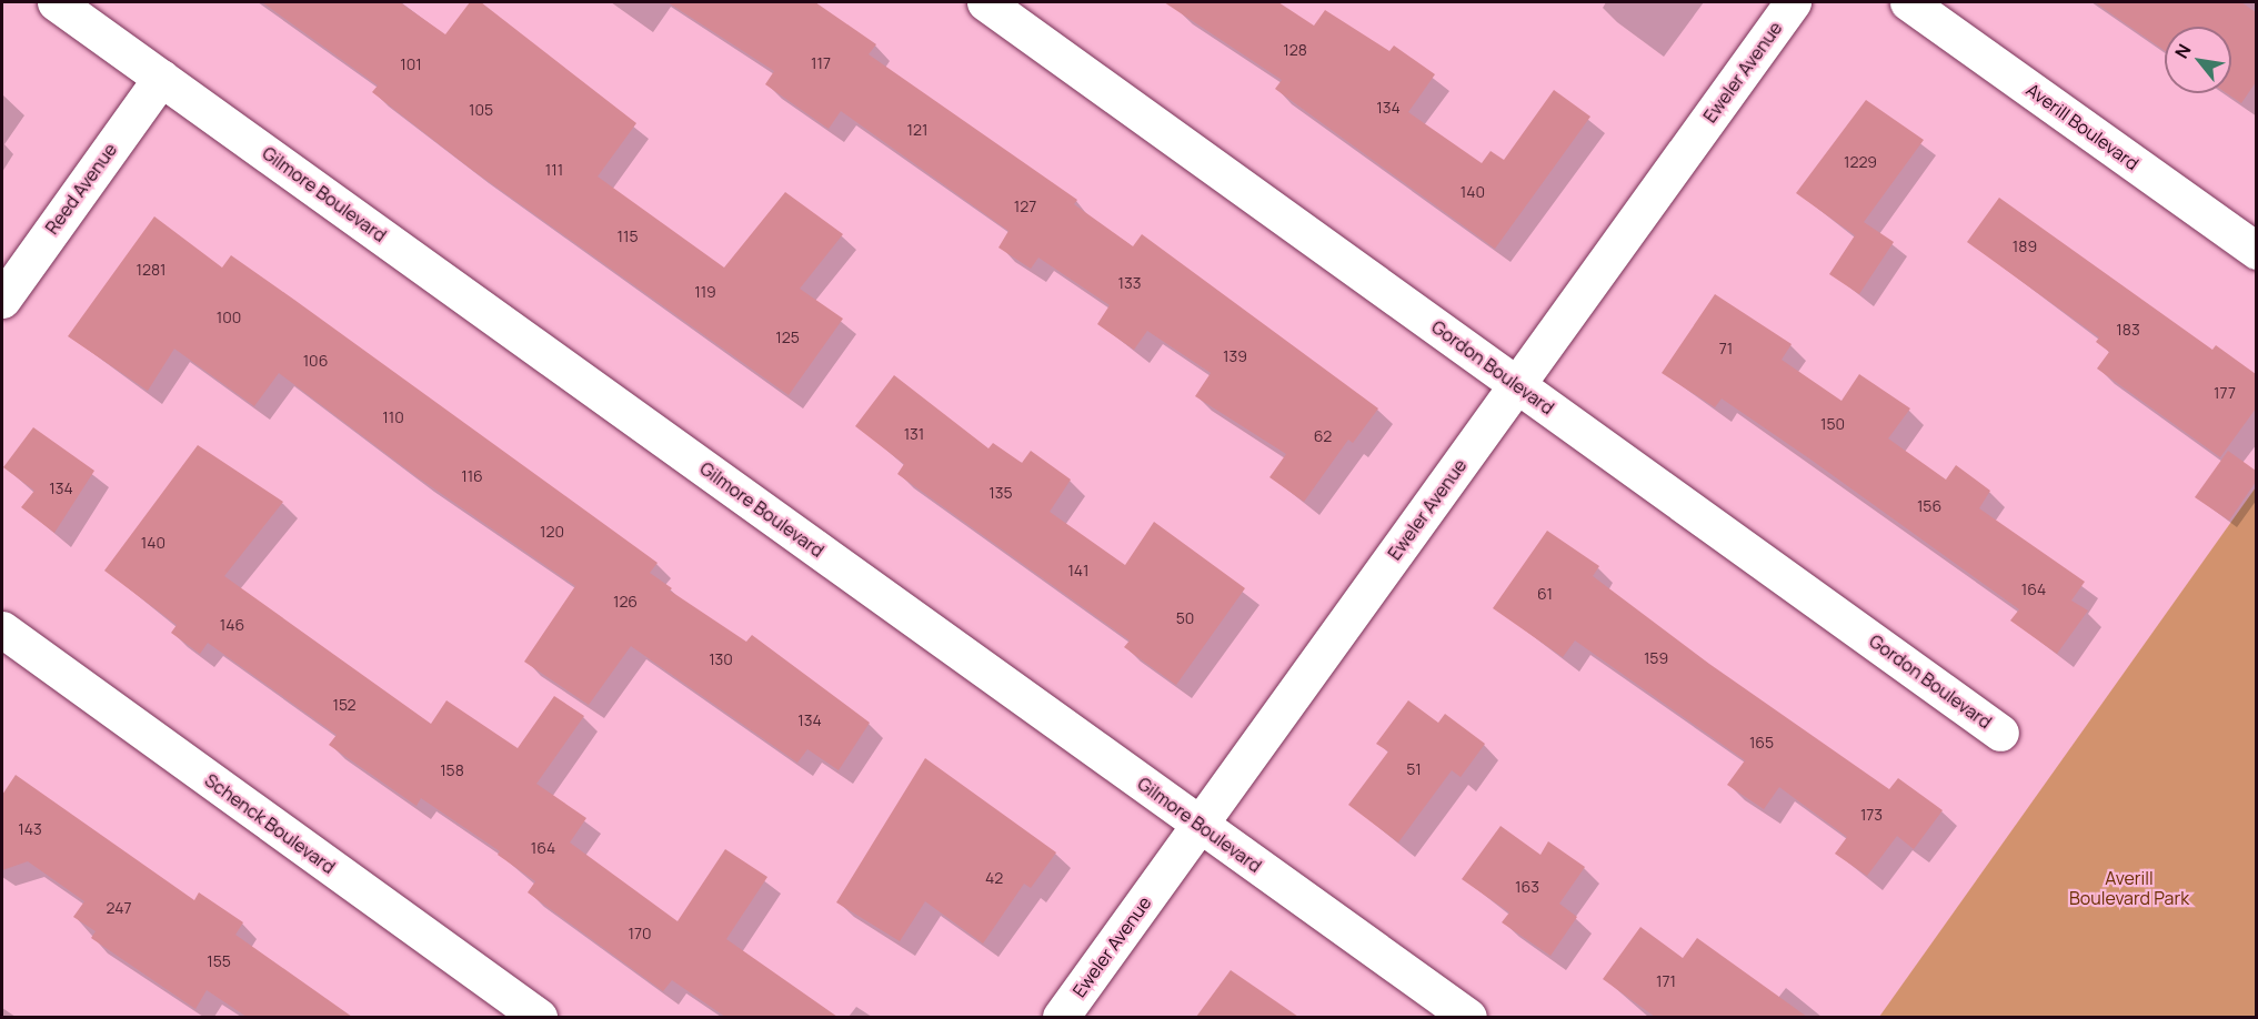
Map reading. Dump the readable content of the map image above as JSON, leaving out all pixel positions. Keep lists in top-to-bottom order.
{
  "streets": {
    "street": [
      "Eweler Avenue",
      "Averill Boulevard",
      "Reed Avenue",
      "Gilmore Boulevard",
      "Gordon Boulevard",
      "Schenck Boulevard"
    ]
  },
  "crossings": [
    ["Eweler Avenue", "Gilmore Boulevard"],
    ["Eweler Avenue", "Gordon Boulevard"],
    ["Reed Avenue", "Gilmore Boulevard"]
  ],
  "parks": ["Averill Boulevard Park"],
  "house_numbers": [
    "128",
    "117",
    "101",
    "134",
    "105",
    "121",
    "1229",
    "111",
    "140",
    "127",
    "115",
    "189",
    "1281",
    "133",
    "119",
    "100",
    "183",
    "125",
    "71",
    "139",
    "106",
    "177",
    "110",
    "150",
    "131",
    "62",
    "116",
    "134",
    "135",
    "156",
    "120",
    "140",
    "141",
    "164",
    "61",
    "126",
    "50",
    "146",
    "159",
    "130",
    "152",
    "134",
    "165",
    "51",
    "158",
    "173",
    "143",
    "164",
    "42",
    "163",
    "247",
    "170",
    "155",
    "171"
  ],
  "north": "top left"
}
